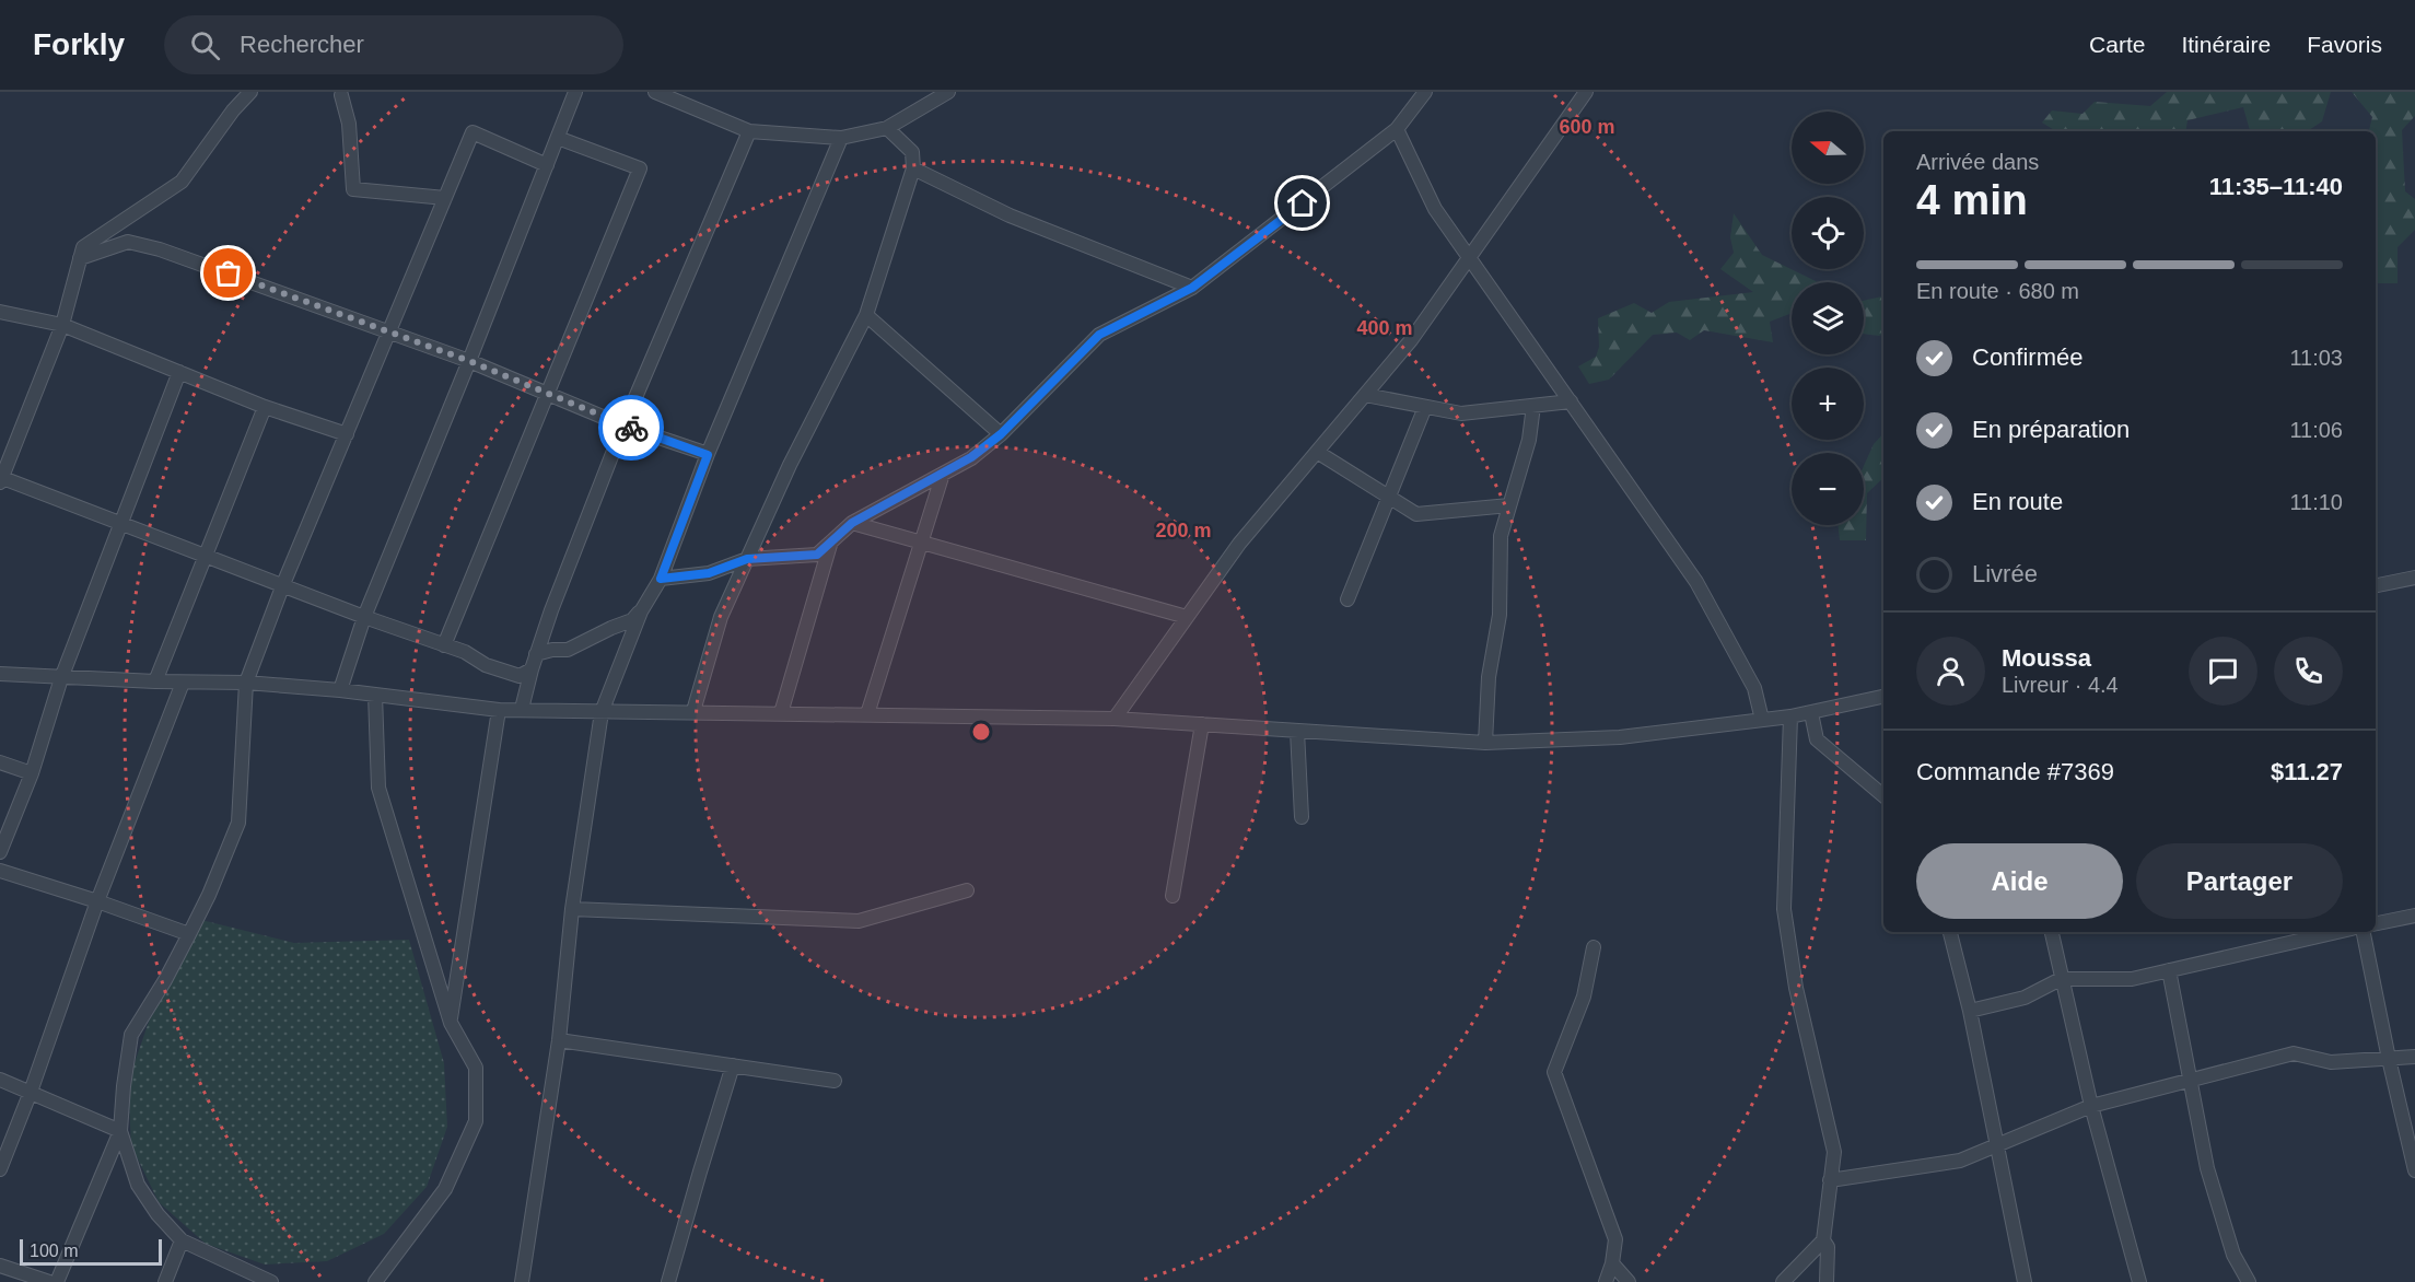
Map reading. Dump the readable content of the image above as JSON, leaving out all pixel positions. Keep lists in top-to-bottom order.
{
  "scale_bar": "100 m",
  "north": "left",
  "page": {
    "header": "Forkly",
    "search": "Rechercher",
    "nav": ["Carte", "Itinéraire", "Favoris"],
    "map_buttons": ["+", "−"],
    "heading": ["4 min", "Arrivée dans", "11:35–11:40"],
    "panel": [
      "Moussa",
      "Livreur · 4.4",
      "Commande #7369",
      "$11.27"
    ],
    "bar": "En route · 680 m",
    "list": [
      ["Confirmée", "11:03"],
      ["En préparation", "11:06"],
      ["En route", "11:10"],
      "Livrée"
    ],
    "buttons": ["Aide", "Partager"],
    "scale": "100 m"
  },
  "rings": ["600 m", "400 m", "200 m"]
}
